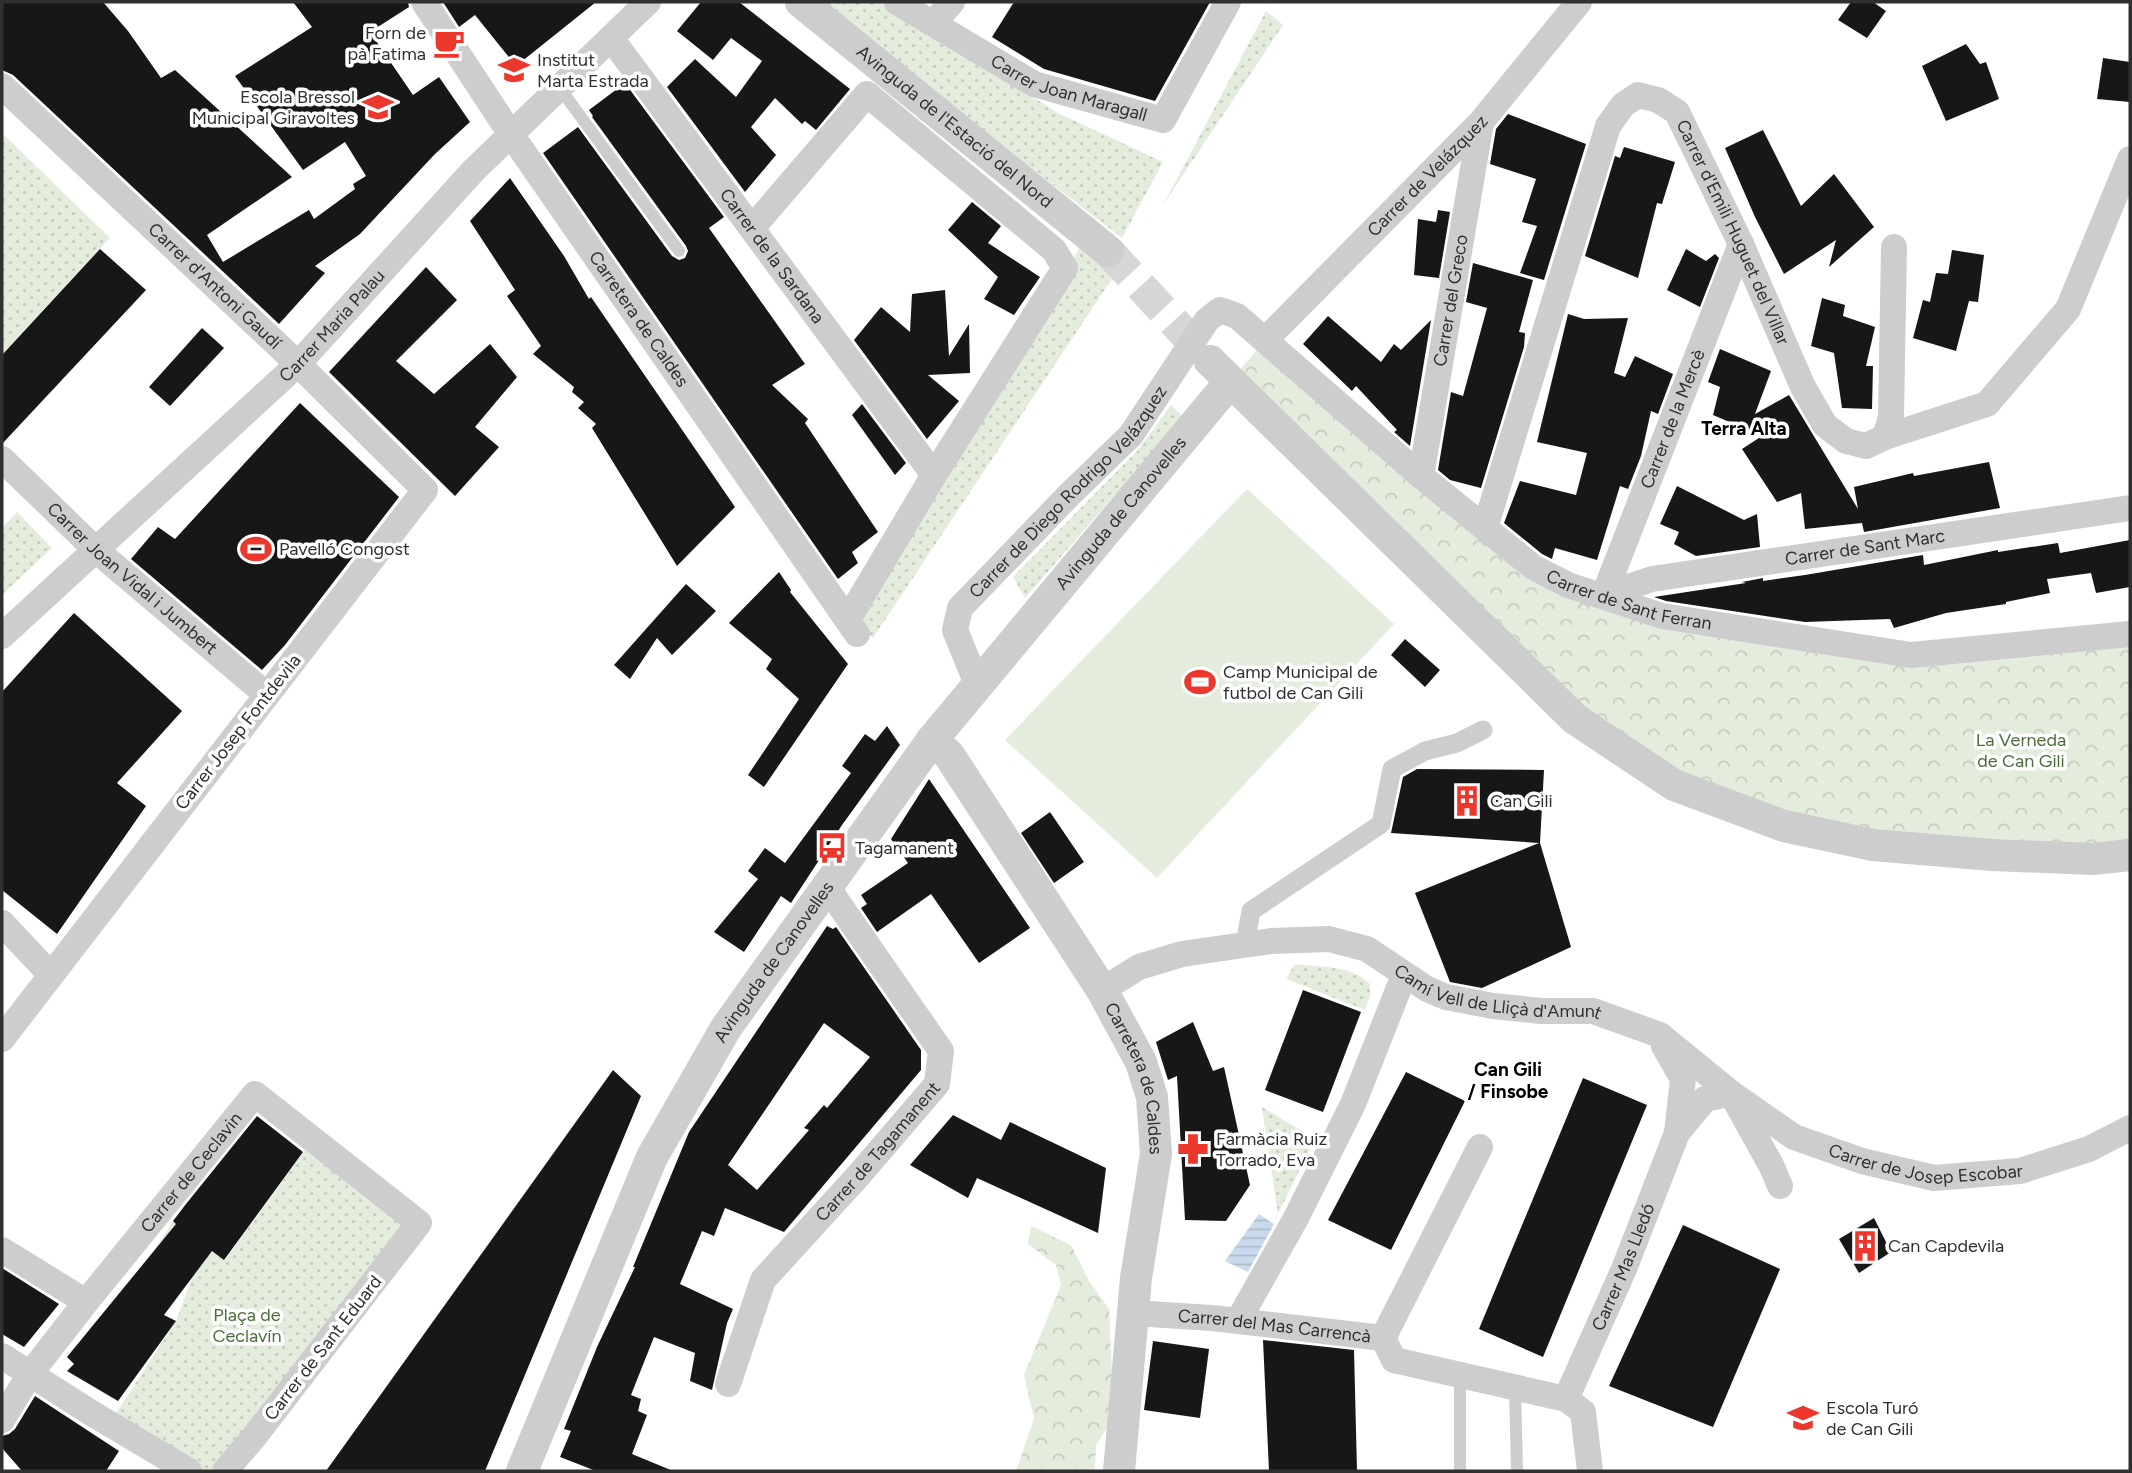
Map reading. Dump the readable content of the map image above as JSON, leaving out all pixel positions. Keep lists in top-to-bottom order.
{
  "streets": {
    "street": [
      "Carrer Joan Maragall",
      "Avinguda de l'Estació del Nord",
      "Carrer de Velázquez",
      "Carrer d'Emili Huguet del Villar",
      "Carrer de la Sardana",
      "Carrer d'Antoni Gaudí",
      "Carrer del Greco",
      "Carretera de Caldes",
      "Carrer Maria Palau",
      "Carrer de la Mercè",
      "Carrer de Diego Rodrigo Velázquez",
      "Avinguda de Canovelles",
      "Carrer de Sant Marc",
      "Carrer Joan Vidal i Jumbert",
      "Carrer de Sant Ferran",
      "Carrer Josep Fontdevila",
      "Camí Vell de Lliçà d'Amunt",
      "Carrer de Tagamanent",
      "Carrer de Josep Escobar",
      "Carrer de Ceclavin",
      "Carrer Mas Lledó",
      "Carrer del Mas Carrencà",
      "Carrer de Sant Eduard"
    ]
  },
  "crossings": [
    ["Carrer de Velázquez", "Carrer del Greco"],
    ["Carrer de Velázquez", "Carrer de Sant Ferran"],
    ["Carrer d'Emili Huguet del Villar", "Carrer de la Mercè"],
    ["Carrer d'Emili Huguet del Villar", "Carrer de Sant Ferran"],
    ["Carrer de la Sardana", "Carretera de Caldes"],
    ["Carrer de la Sardana", "Carrer Maria Palau"],
    ["Carrer d'Antoni Gaudí", "Carrer Maria Palau"],
    ["Carrer d'Antoni Gaudí", "Carrer Josep Fontdevila"],
    ["Carrer del Greco", "Carrer de Sant Ferran"],
    ["Carretera de Caldes", "Carrer Maria Palau"],
    ["Carretera de Caldes", "Avinguda de Canovelles"],
    ["Carretera de Caldes", "Camí Vell de Lliçà d'Amunt"],
    ["Carretera de Caldes", "Carrer del Mas Carrencà"],
    ["Carrer Maria Palau", "Carrer Joan Vidal i Jumbert"],
    ["Carrer de la Mercè", "Carrer de Sant Marc"],
    ["Carrer de la Mercè", "Carrer de Sant Ferran"],
    ["Carrer de Diego Rodrigo Velázquez", "Avinguda de Canovelles"],
    ["Carrer de Diego Rodrigo Velázquez", "Carrer de Sant Ferran"],
    ["Avinguda de Canovelles", "Carrer de Tagamanent"],
    ["Carrer de Sant Marc", "Carrer de Sant Ferran"],
    ["Carrer Joan Vidal i Jumbert", "Carrer Josep Fontdevila"],
    ["Camí Vell de Lliçà d'Amunt", "Carrer de Josep Escobar"],
    ["Camí Vell de Lliçà d'Amunt", "Carrer Mas Lledó"],
    ["Carrer de Josep Escobar", "Carrer Mas Lledó"],
    ["Carrer de Ceclavin", "Carrer de Sant Eduard"],
    ["Carrer Mas Lledó", "Carrer del Mas Carrencà"]
  ],
  "districts": ["Terra Alta", "Can Gili / Finsobe"],
  "parks": ["La Verneda de Can Gili", "Plaça de Ceclavín"],
  "places": {
    "cafe": ["Forn de pà Fatima"],
    "school or university": ["Institut Marta Estrada", "Escola Bressol Municipal Giravoltes", "Escola Turó de Can Gili"],
    "sports": ["Pavelló Congost", "Camp Municipal de futbol de Can Gili"],
    "building": ["Can Gili", "Can Capdevila"],
    "bus stop": ["Tagamanent"],
    "pharmacy": ["Farmàcia Ruiz Torrado, Eva"]
  }
}
